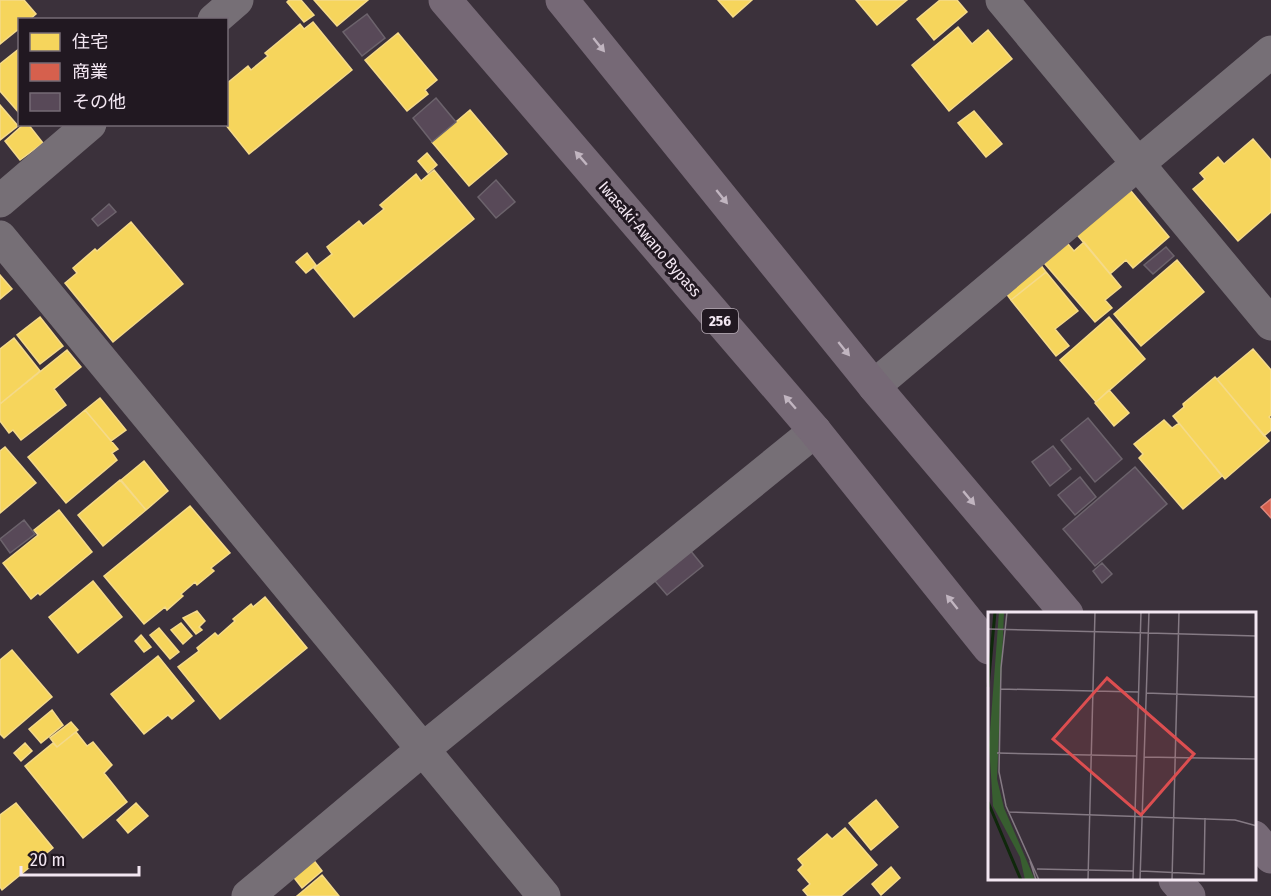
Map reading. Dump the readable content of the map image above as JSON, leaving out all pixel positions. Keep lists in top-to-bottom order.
{
  "streets": {
    "highway": ["Iwasaki-Awano Bypass", "256"]
  },
  "legend": ["住宅", "商業", "その他"],
  "scale_bar": "20 m"
}
